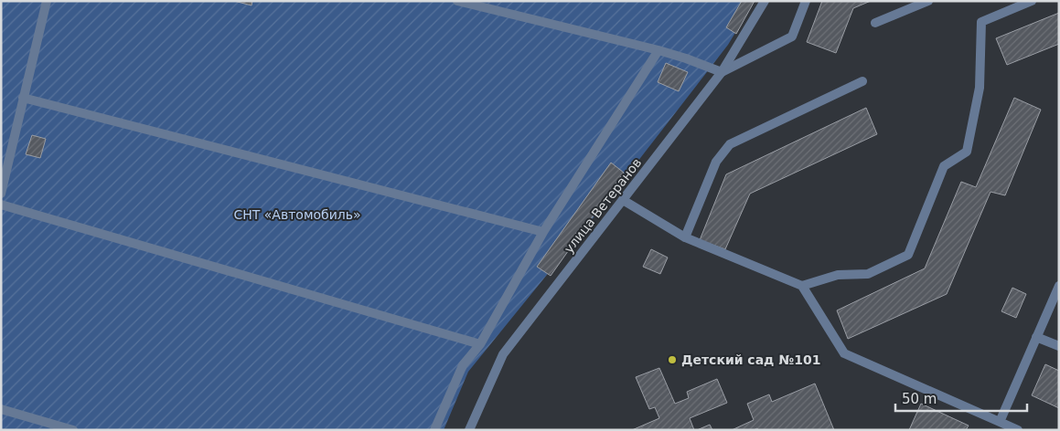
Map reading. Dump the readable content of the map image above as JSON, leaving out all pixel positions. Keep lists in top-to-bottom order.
{
  "streets": {
    "street": ["улица Ветеранов"]
  },
  "parks": ["СНТ «Автомобиль»"],
  "places": ["Детский сад №101"],
  "scale_bar": "50 m"
}
